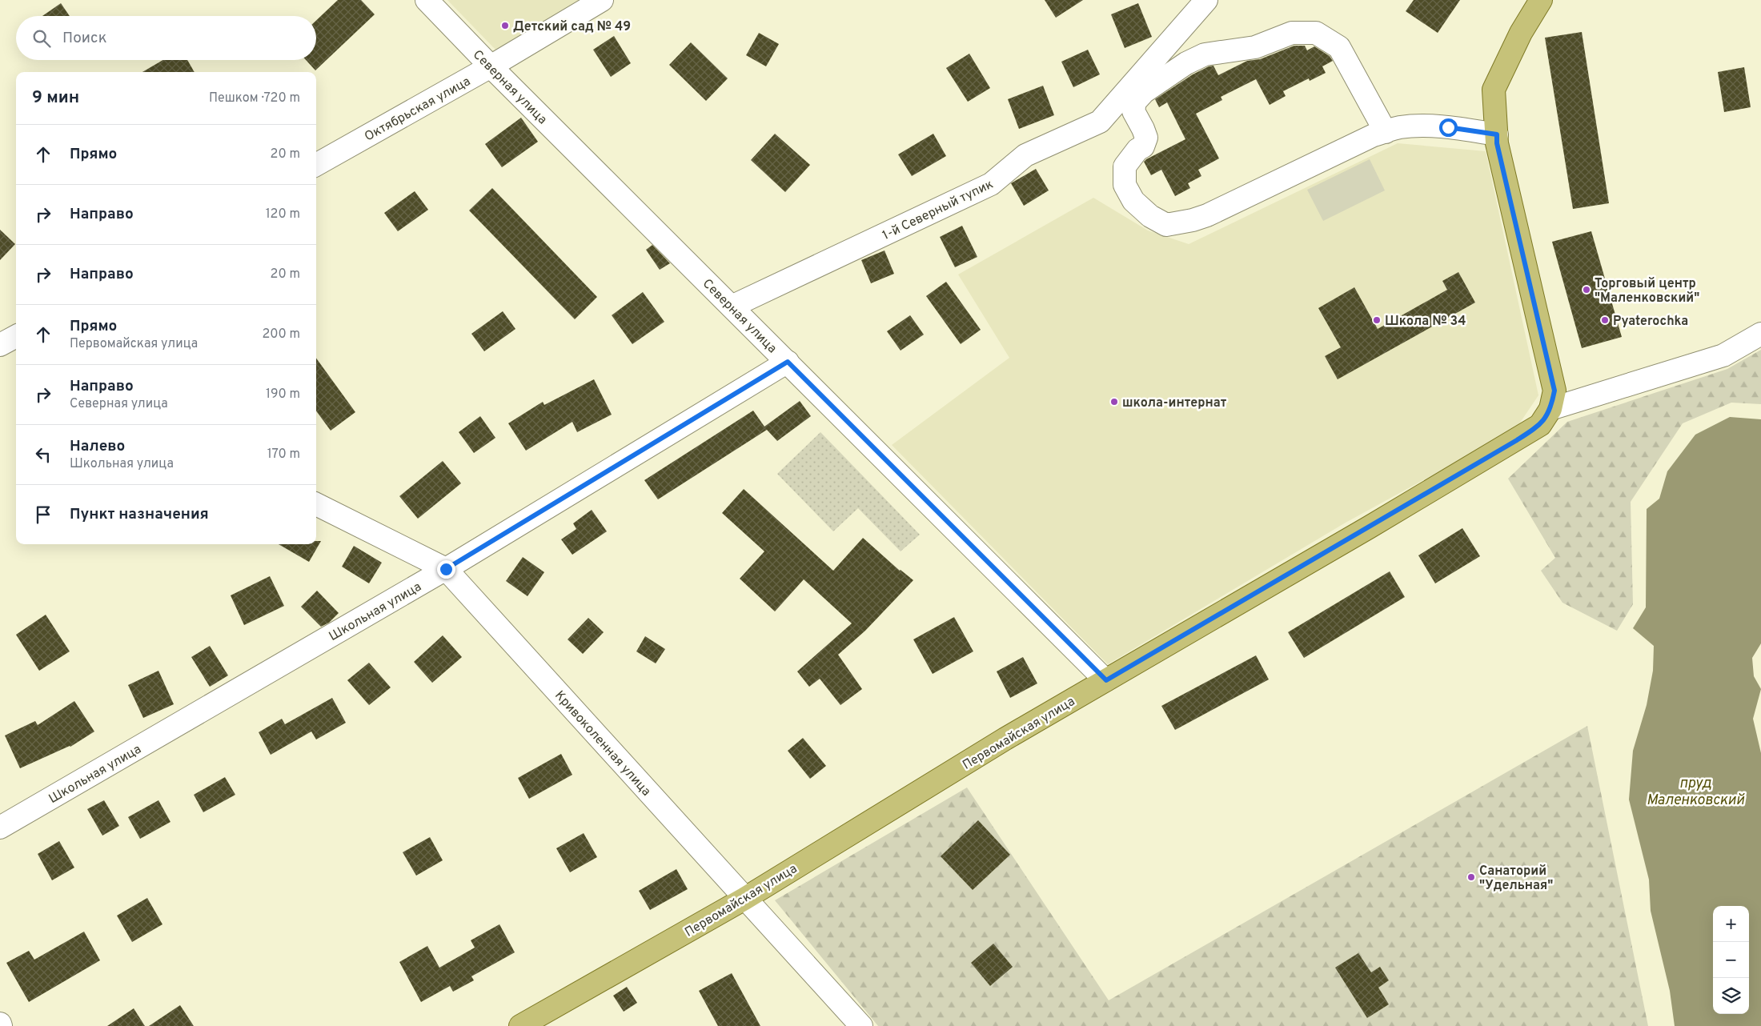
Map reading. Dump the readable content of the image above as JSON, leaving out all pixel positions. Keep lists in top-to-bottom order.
{
  "streets": {
    "main road": ["Первомайская улица"],
    "street": [
      "Северная улица",
      "Октябрьская улица",
      "1-й Северный тупик",
      "Школьная улица",
      "Кривоколенная улица"
    ]
  },
  "crossings": [
    ["Северная улица", "Октябрьская улица"],
    ["Северная улица", "1-й Северный тупик"],
    ["Северная улица", "Школьная улица"],
    ["Северная улица", "Первомайская улица"],
    ["Школьная улица", "Кривоколенная улица"],
    ["Первомайская улица", "Кривоколенная улица"]
  ],
  "water": ["пруд Маленковский"],
  "places": [
    "Детский сад № 49",
    "Торговый центр \"Маленковский\"",
    "Школа № 34",
    "Pyaterochka",
    "школа-интернат",
    "Санаторий \"Удельная\""
  ],
  "page": {
    "search": "Поиск",
    "heading": ["9 мин", "Пешком · 720 m"],
    "list": [
      ["Прямо", "20 m"],
      ["Направо", "120 m"],
      ["Направо", "20 m"],
      ["Прямо", "Первомайская улица", "200 m"],
      ["Направо", "Северная улица", "190 m"],
      ["Налево", "Школьная улица", "170 m"],
      "Пункт назначения"
    ],
    "map_buttons": ["+", "−"]
  }
}
